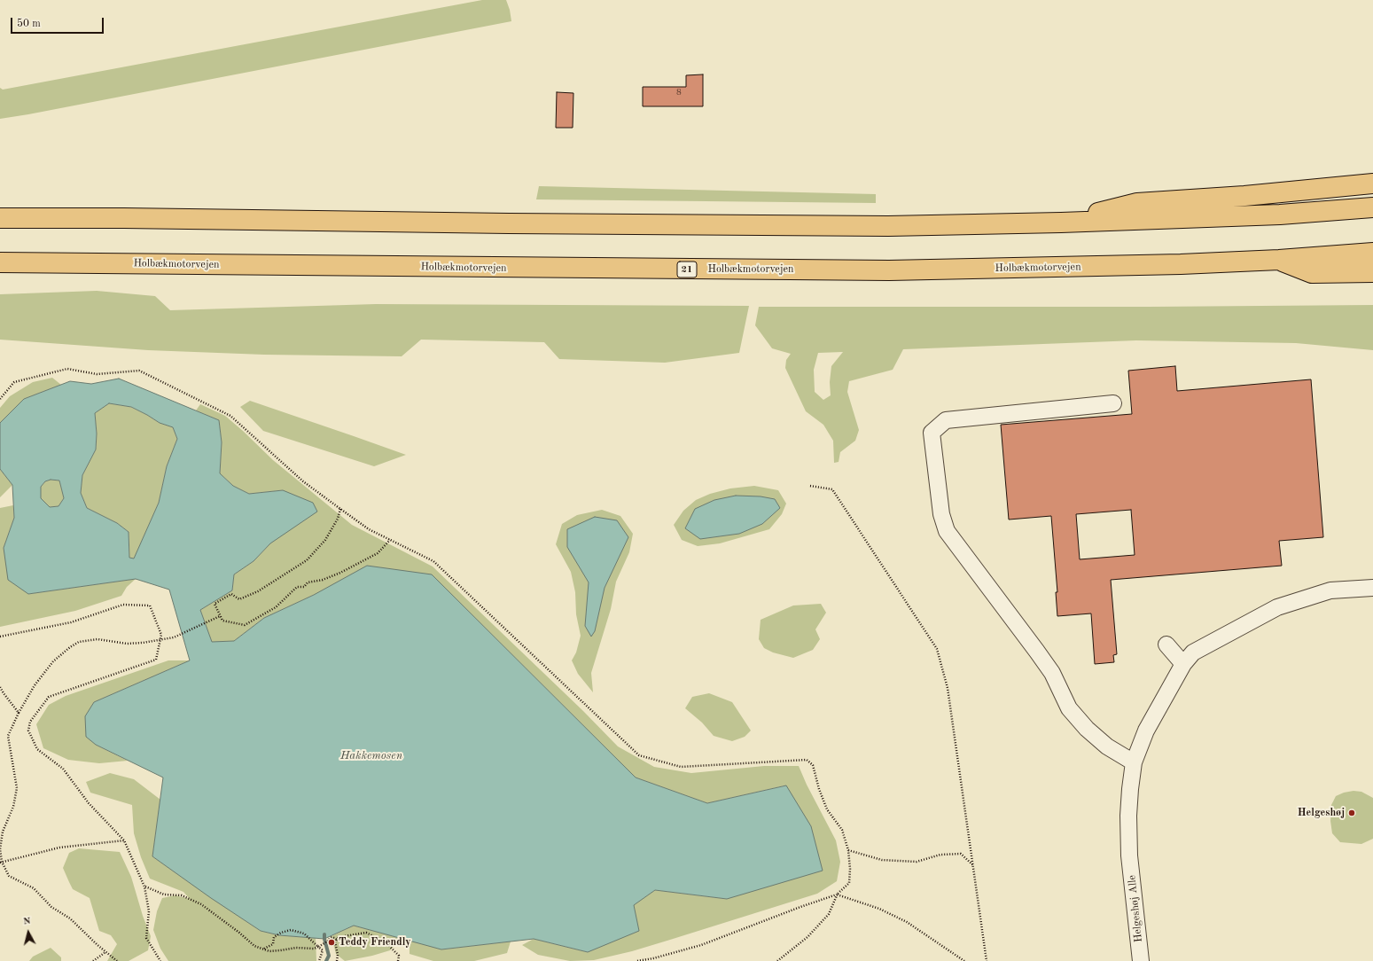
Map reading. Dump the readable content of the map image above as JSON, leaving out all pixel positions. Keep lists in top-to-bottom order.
{
  "streets": {
    "highway": ["Holbækmotorvejen", "21"],
    "lane": ["Helgeshøj Alle"]
  },
  "water": ["Hakkemosen"],
  "places": ["Helgeshøj", "Teddy Friendly"],
  "house_numbers": ["8"],
  "scale_bar": "50 m",
  "north": "top"
}
